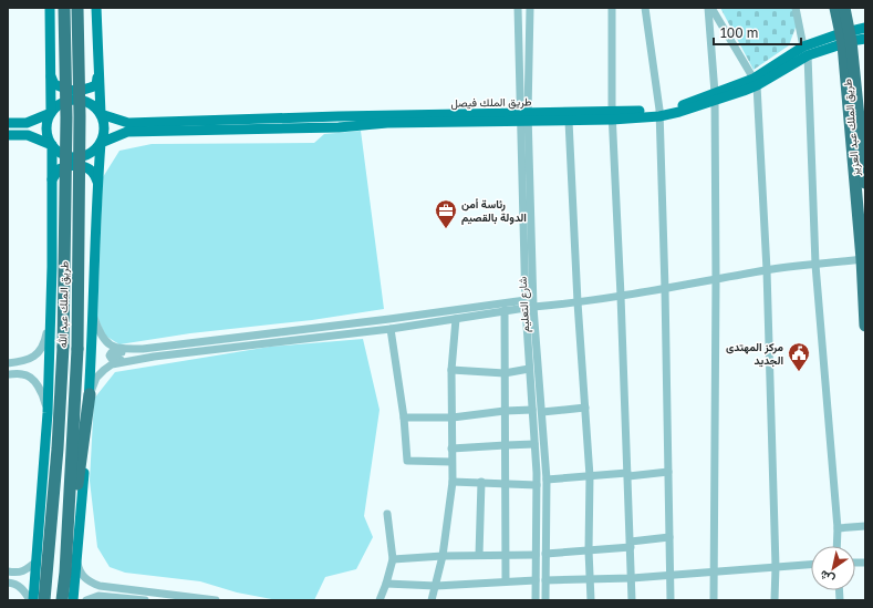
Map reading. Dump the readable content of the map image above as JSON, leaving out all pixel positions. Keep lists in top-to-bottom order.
{
  "streets": {
    "highway": ["طريق الملك عبد العزيز", "طريق الملك عبد الله"],
    "main road": ["طريق الملك فيصل"],
    "street": ["شارع التعليم"]
  },
  "crossings": [
    ["طريق الملك فيصل", "طريق الملك عبد العزيز"],
    ["طريق الملك فيصل", "طريق الملك عبد الله"],
    ["طريق الملك فيصل", "شارع التعليم"]
  ],
  "places": {
    "office": ["رئاسة أمن الدولة بالقصيم"],
    "public building": ["مركز المهتدى الجديد"]
  },
  "scale_bar": "100 m",
  "north": "bottom left"
}
